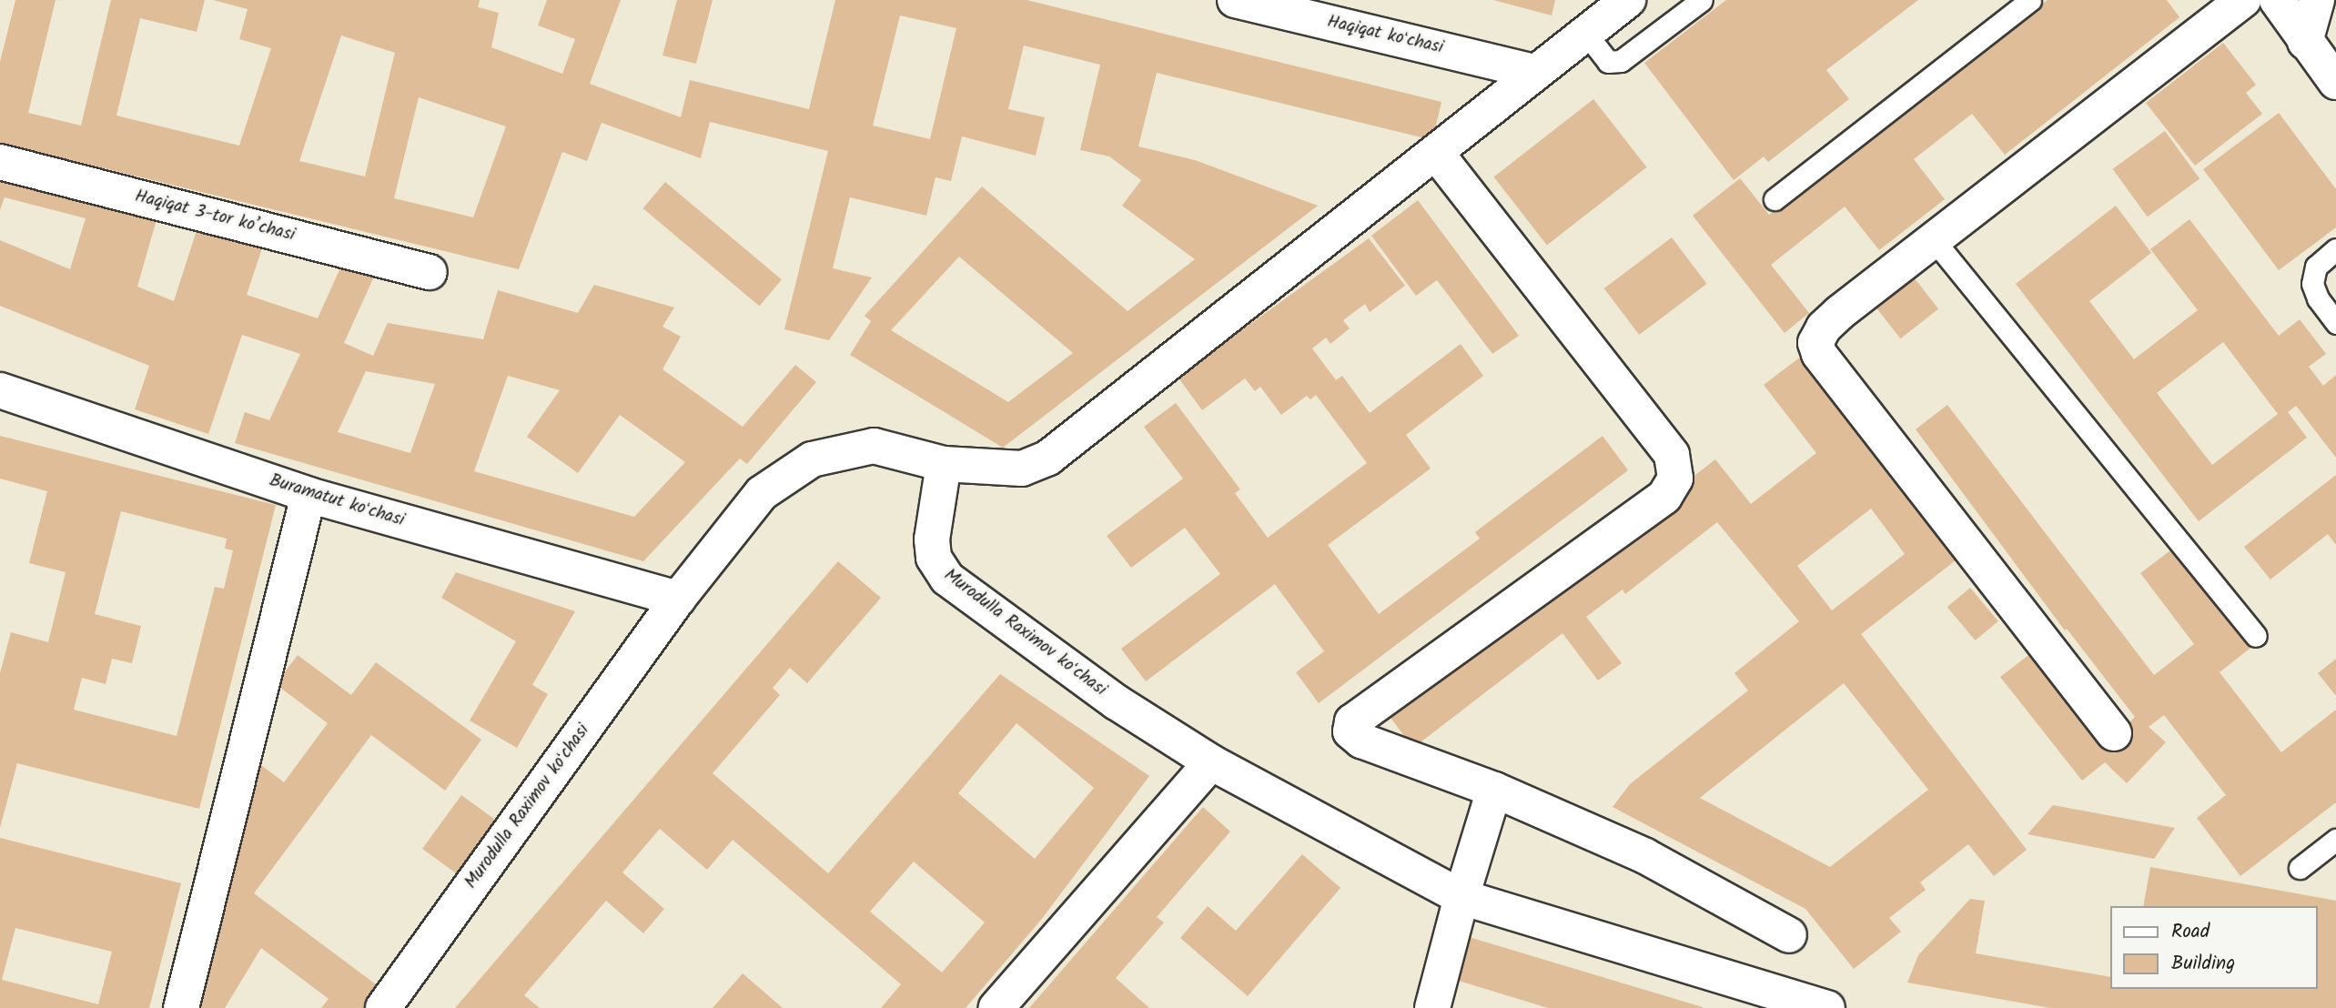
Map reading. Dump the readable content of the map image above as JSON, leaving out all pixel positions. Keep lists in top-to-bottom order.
{
  "streets": {
    "street": [
      "Haqiqat koʻchasi",
      "Haqiqat 3-tor koʼchasi",
      "Buramatut koʻchasi",
      "Murodulla Raximov koʻchasi"
    ]
  },
  "crossings": [
    ["Buramatut koʻchasi", "Murodulla Raximov koʻchasi"]
  ],
  "legend": ["Road", "Building"]
}
